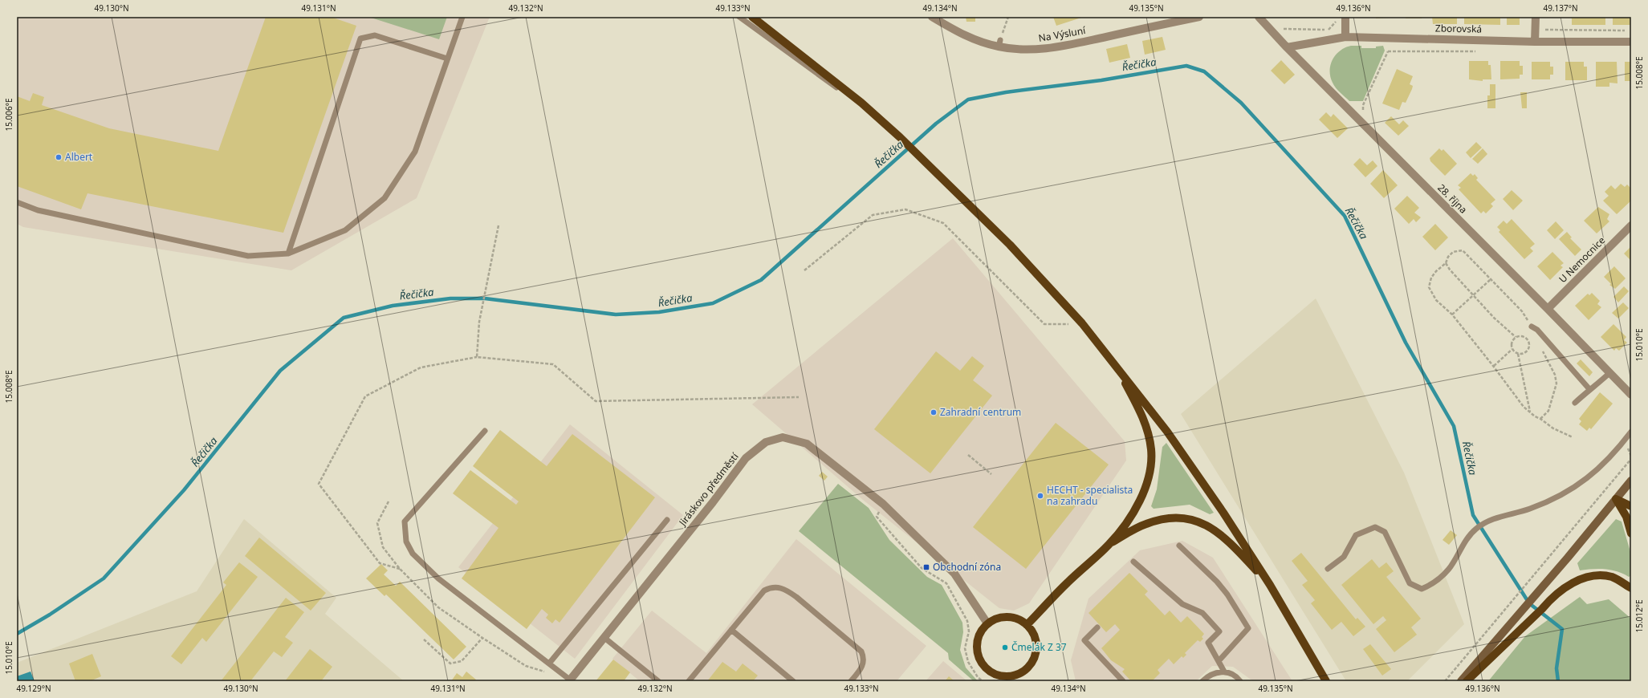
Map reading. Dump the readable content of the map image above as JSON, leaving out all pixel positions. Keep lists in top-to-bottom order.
{
  "streets": {
    "street": [
      "Zborovská",
      "Na Výsluní",
      "28. října",
      "U Nemocnice",
      "Jiráskovo předměstí"
    ]
  },
  "crossings": [
    ["Zborovská", "28. října"],
    ["28. října", "U Nemocnice"]
  ],
  "water": ["Řečička"],
  "places": {
    "other": [
      "Albert",
      "Zahradní centrum",
      "HECHT - specialista na zahradu",
      "Čmelák Z 37"
    ],
    "transit": ["Obchodní zóna"]
  },
  "coordinates": [
    "49.130°N",
    "49.131°N",
    "49.132°N",
    "49.133°N",
    "49.134°N",
    "49.135°N",
    "49.136°N",
    "49.137°N",
    "15.008°E",
    "15.006°E",
    "15.010°E",
    "15.012°E",
    "49.129°N"
  ]
}
